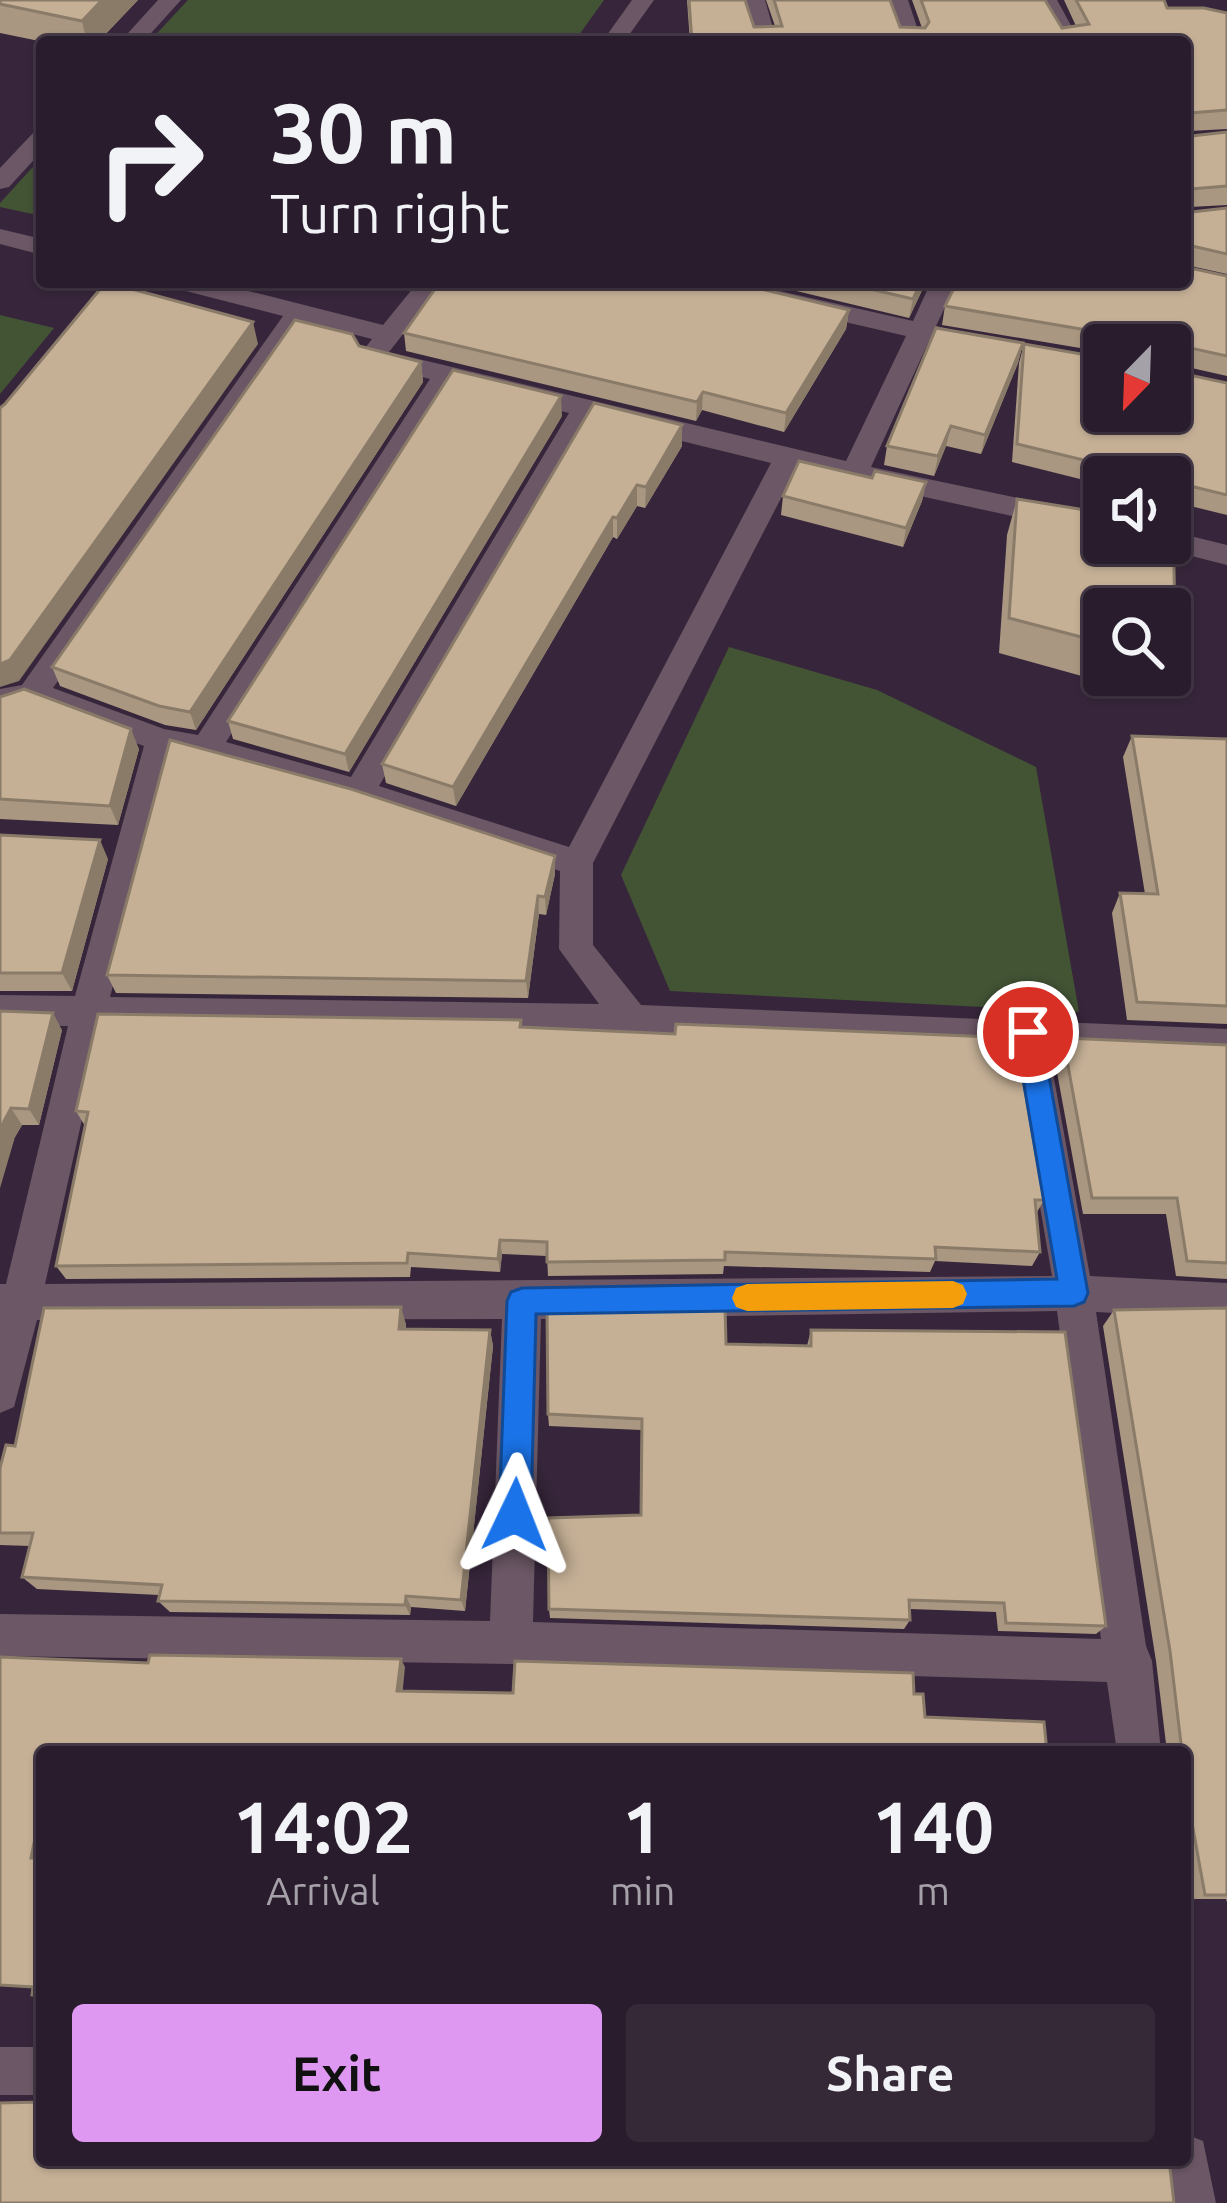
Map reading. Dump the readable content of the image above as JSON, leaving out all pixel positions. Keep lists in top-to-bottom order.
{
  "north": "bottom left",
  "page": {
    "turn": ["30 m", "Turn right"],
    "eta": [
      "14:02",
      "Arrival",
      "1",
      "min",
      "140",
      "m"
    ],
    "buttons": ["Exit", "Share"]
  }
}
